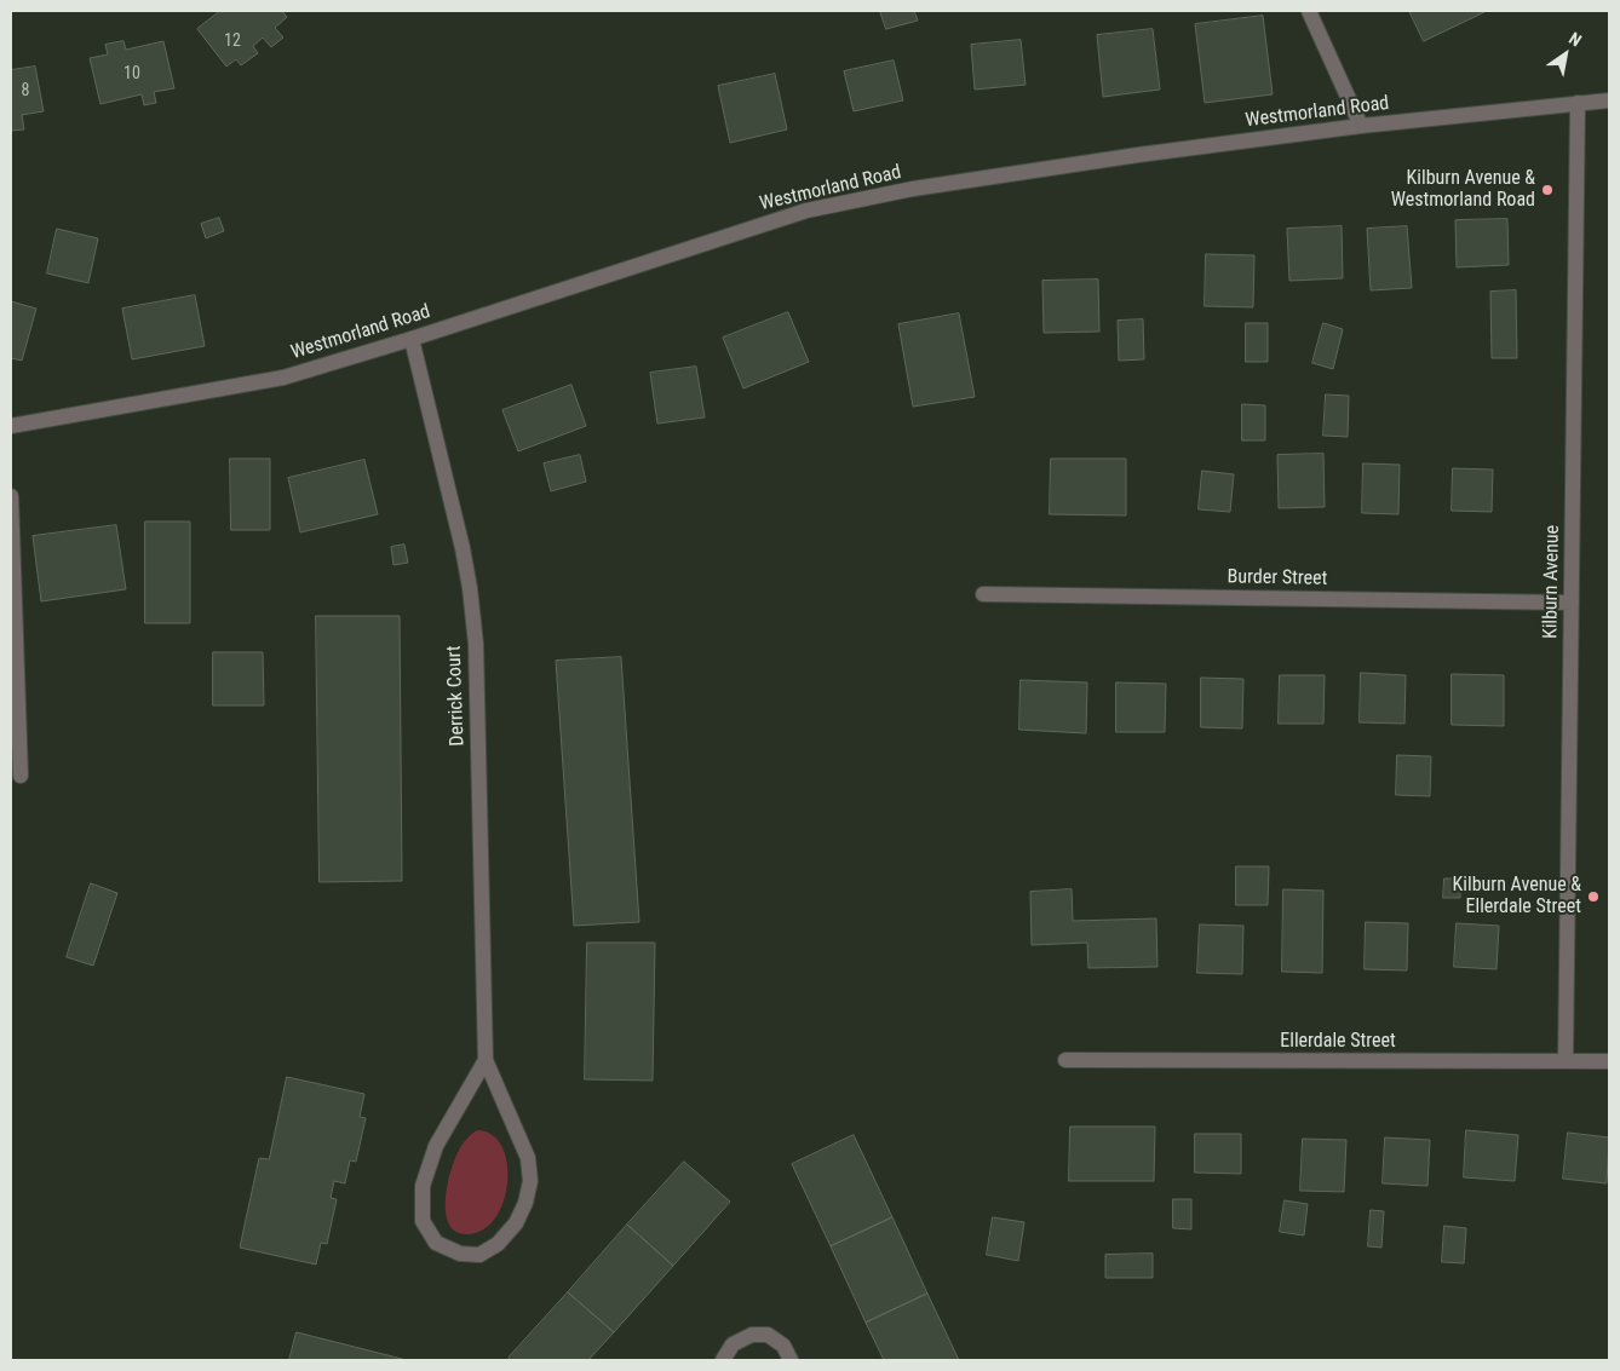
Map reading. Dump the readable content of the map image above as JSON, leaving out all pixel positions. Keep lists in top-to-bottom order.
{
  "streets": {
    "street": [
      "Westmorland Road",
      "Burder Street",
      "Kilburn Avenue",
      "Derrick Court",
      "Ellerdale Street"
    ]
  },
  "crossings": [
    ["Westmorland Road", "Kilburn Avenue"],
    ["Westmorland Road", "Derrick Court"],
    ["Burder Street", "Kilburn Avenue"],
    ["Kilburn Avenue", "Ellerdale Street"]
  ],
  "places": ["Kilburn Avenue & Westmorland Road", "Kilburn Avenue & Ellerdale Street"],
  "house_numbers": ["12", "10", "8"],
  "north": "top right"
}
